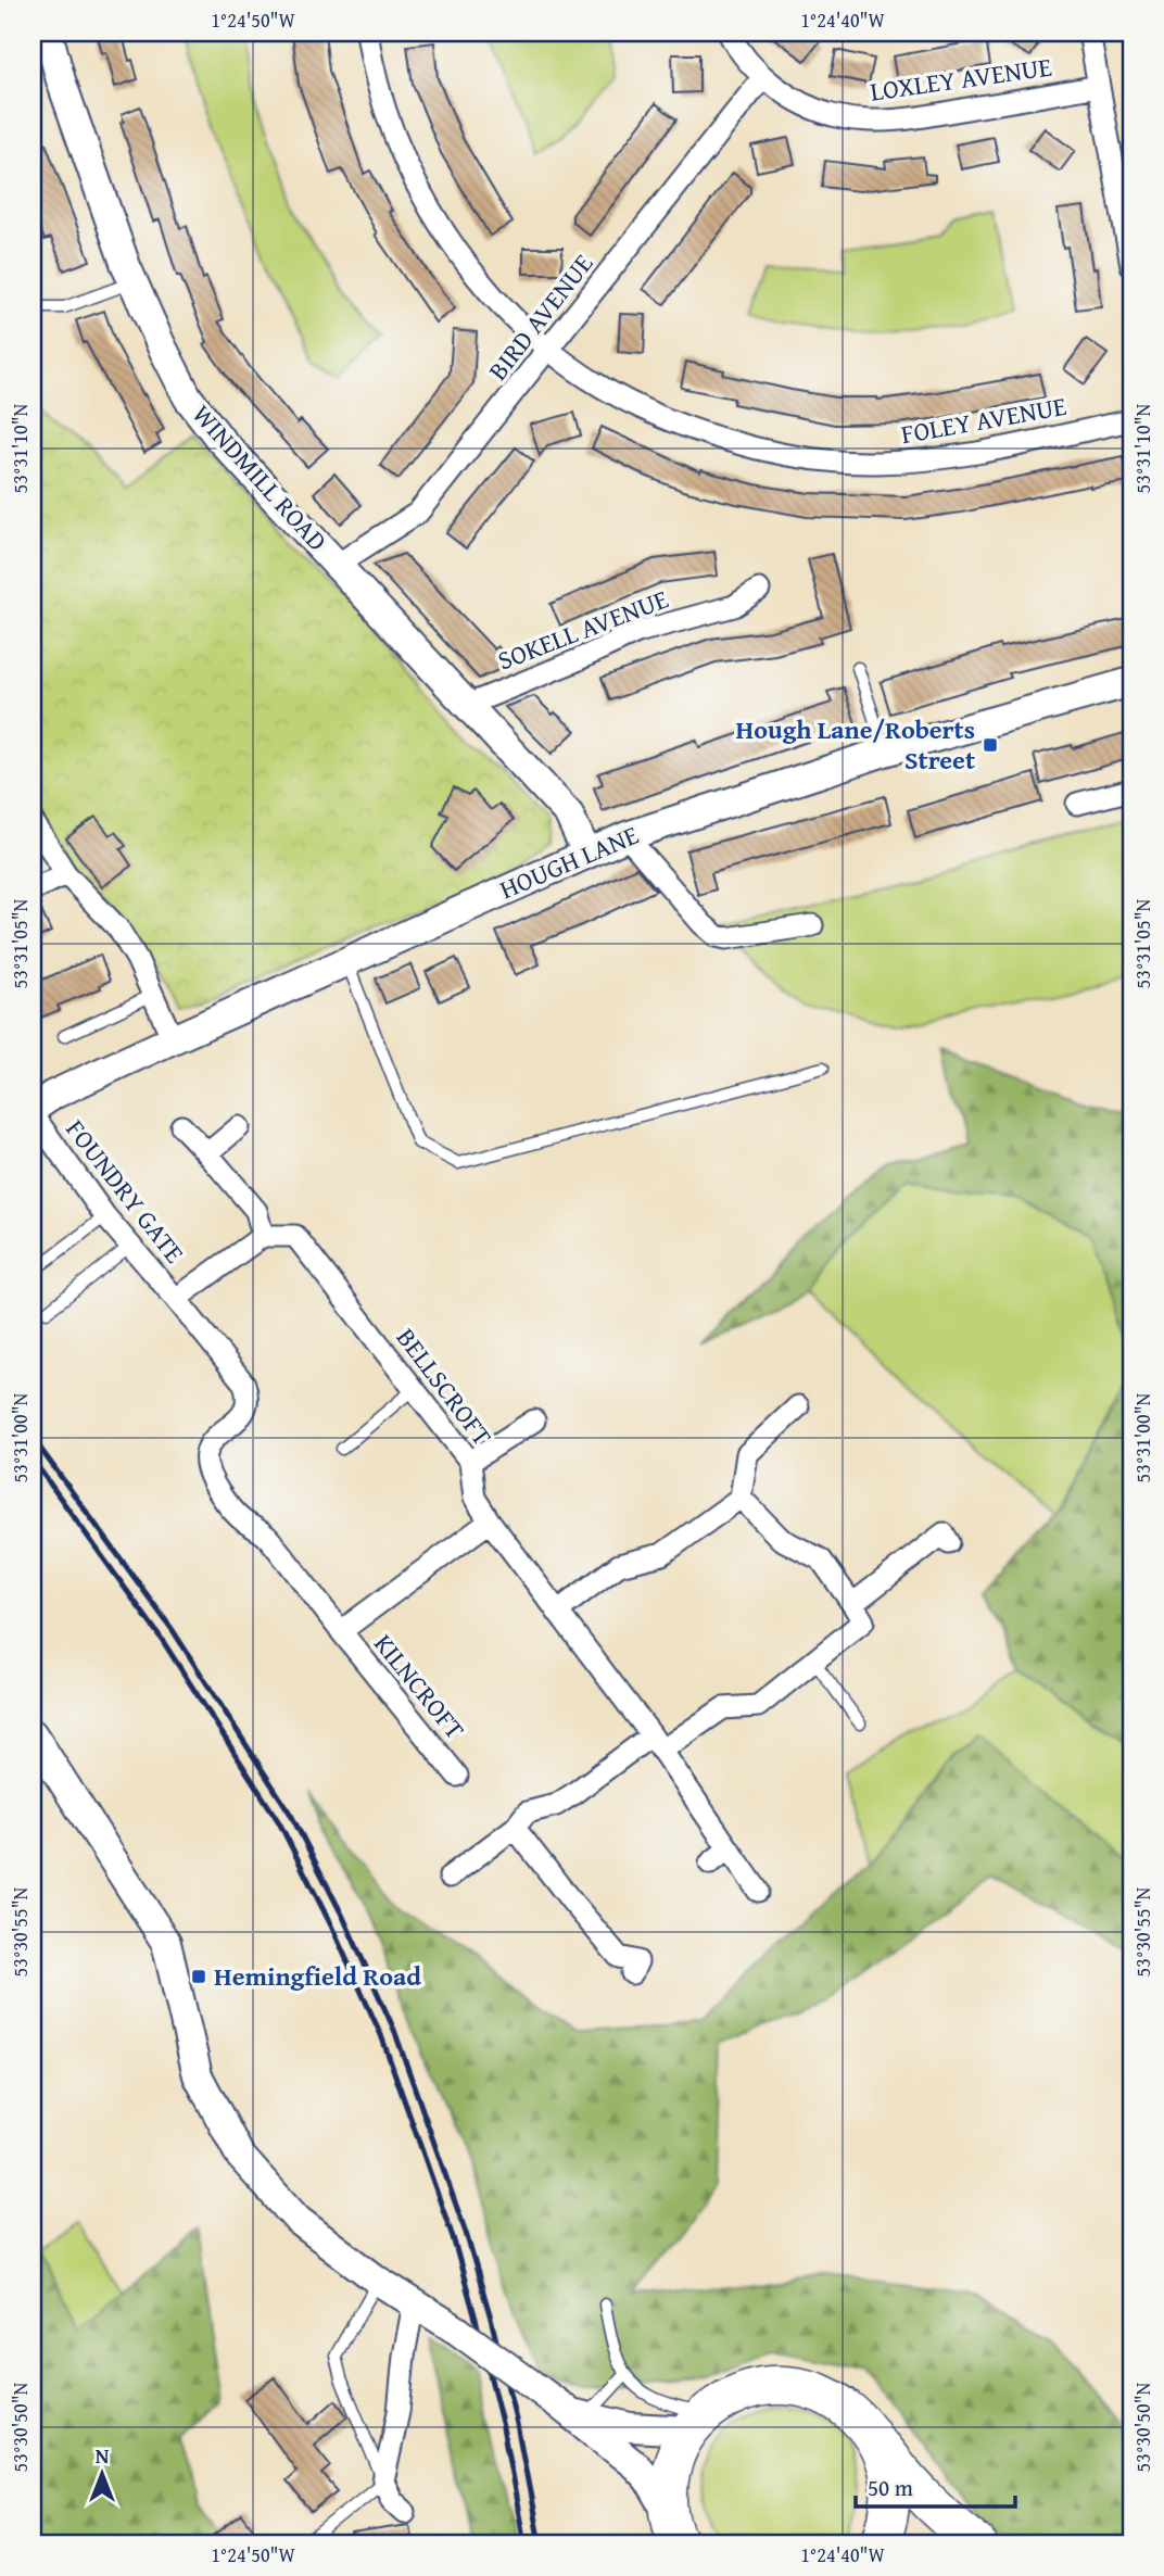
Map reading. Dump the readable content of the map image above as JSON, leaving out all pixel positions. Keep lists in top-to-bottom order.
{
  "streets": {
    "street": [
      "LOXLEY AVENUE",
      "BIRD AVENUE",
      "FOLEY AVENUE",
      "WINDMILL ROAD",
      "SOKELL AVENUE",
      "HOUGH LANE",
      "FOUNDRY GATE",
      "BELLSCROFT",
      "KILNCROFT"
    ]
  },
  "crossings": [
    ["LOXLEY AVENUE", "BIRD AVENUE"],
    ["BIRD AVENUE", "FOLEY AVENUE"],
    ["BIRD AVENUE", "WINDMILL ROAD"],
    ["WINDMILL ROAD", "SOKELL AVENUE"],
    ["WINDMILL ROAD", "HOUGH LANE"],
    ["HOUGH LANE", "FOUNDRY GATE"],
    ["FOUNDRY GATE", "BELLSCROFT"],
    ["FOUNDRY GATE", "KILNCROFT"],
    ["BELLSCROFT", "KILNCROFT"]
  ],
  "places": {
    "transit": ["Hough Lane/Roberts Street", "Hemingfield Road"]
  },
  "scale_bar": "50 m",
  "north": "top",
  "coordinates": [
    "1°24'50\"W",
    "1°24'40\"W",
    "53°31'10\"N",
    "53°31'05\"N",
    "53°31'00\"N",
    "53°30'55\"N",
    "53°30'50\"N"
  ]
}
